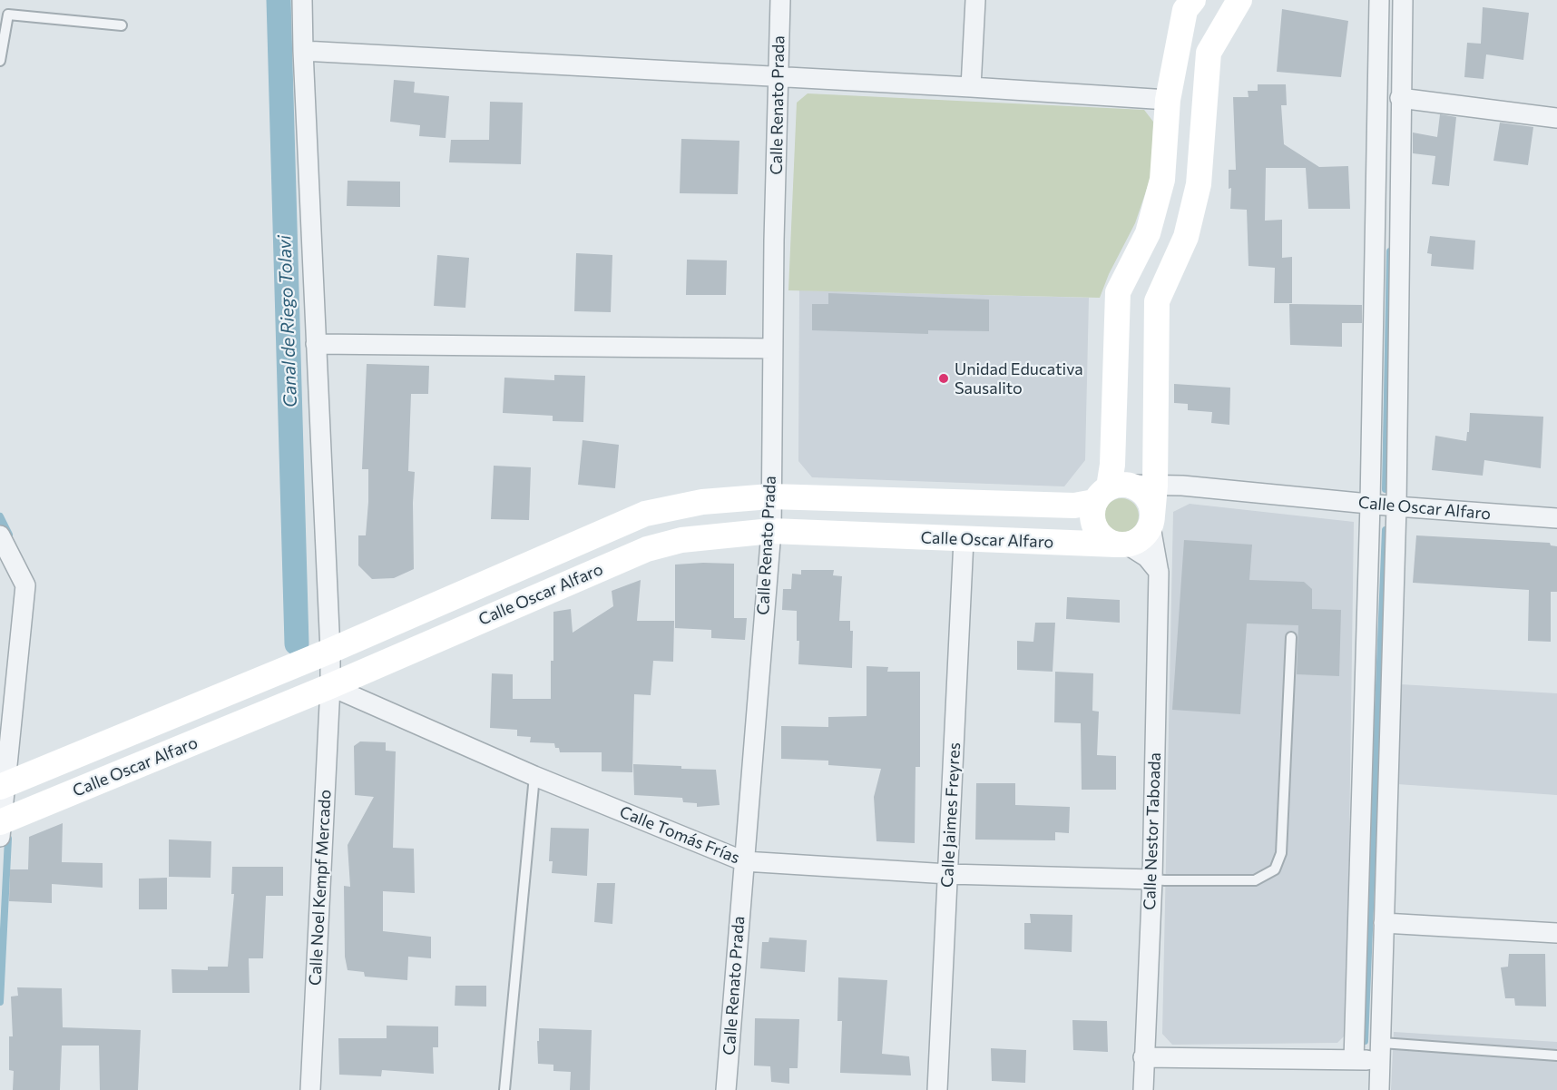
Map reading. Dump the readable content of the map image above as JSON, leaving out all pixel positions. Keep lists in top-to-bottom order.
{
  "streets": {
    "main road": ["Calle Oscar Alfaro"],
    "street": [
      "Calle Renato Prada",
      "Calle Jaimes Freyres",
      "Calle Nestor Taboada",
      "Calle Tomás Frías",
      "Calle Noel Kempf Mercado"
    ]
  },
  "crossings": [
    ["Calle Renato Prada", "Calle Oscar Alfaro"],
    ["Calle Renato Prada", "Calle Tomás Frías"],
    ["Calle Oscar Alfaro", "Calle Jaimes Freyres"],
    ["Calle Oscar Alfaro", "Calle Nestor Taboada"],
    ["Calle Oscar Alfaro", "Calle Tomás Frías"],
    ["Calle Oscar Alfaro", "Calle Noel Kempf Mercado"],
    ["Calle Jaimes Freyres", "Calle Tomás Frías"],
    ["Calle Nestor Taboada", "Calle Tomás Frías"],
    ["Calle Tomás Frías", "Calle Noel Kempf Mercado"]
  ],
  "water": ["Canal de Riego Tolavi"],
  "places": ["Unidad Educativa Sausalito"]
}
